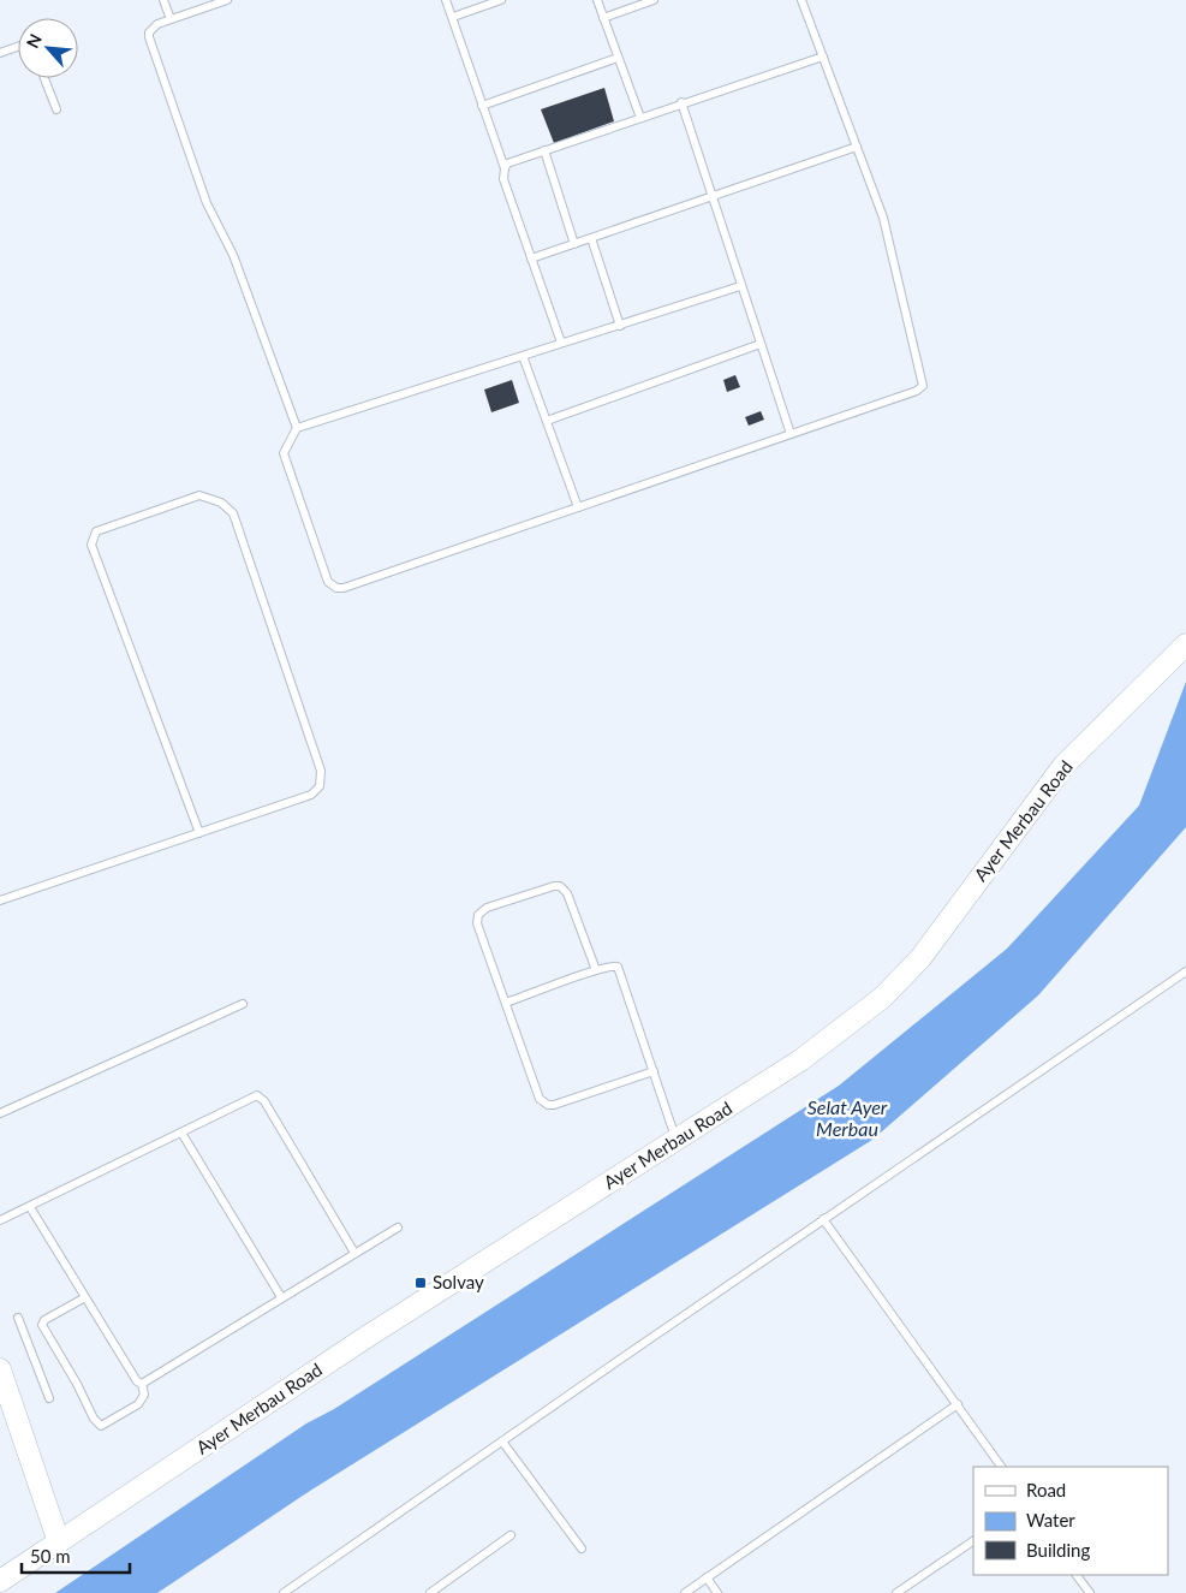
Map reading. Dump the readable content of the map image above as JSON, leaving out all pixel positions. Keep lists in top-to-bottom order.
{
  "streets": {
    "street": ["Ayer Merbau Road"]
  },
  "water": ["Selat Ayer Merbau"],
  "places": {
    "transit": ["Solvay"]
  },
  "legend": ["Road", "Water", "Building"],
  "scale_bar": "50 m",
  "north": "top left"
}
